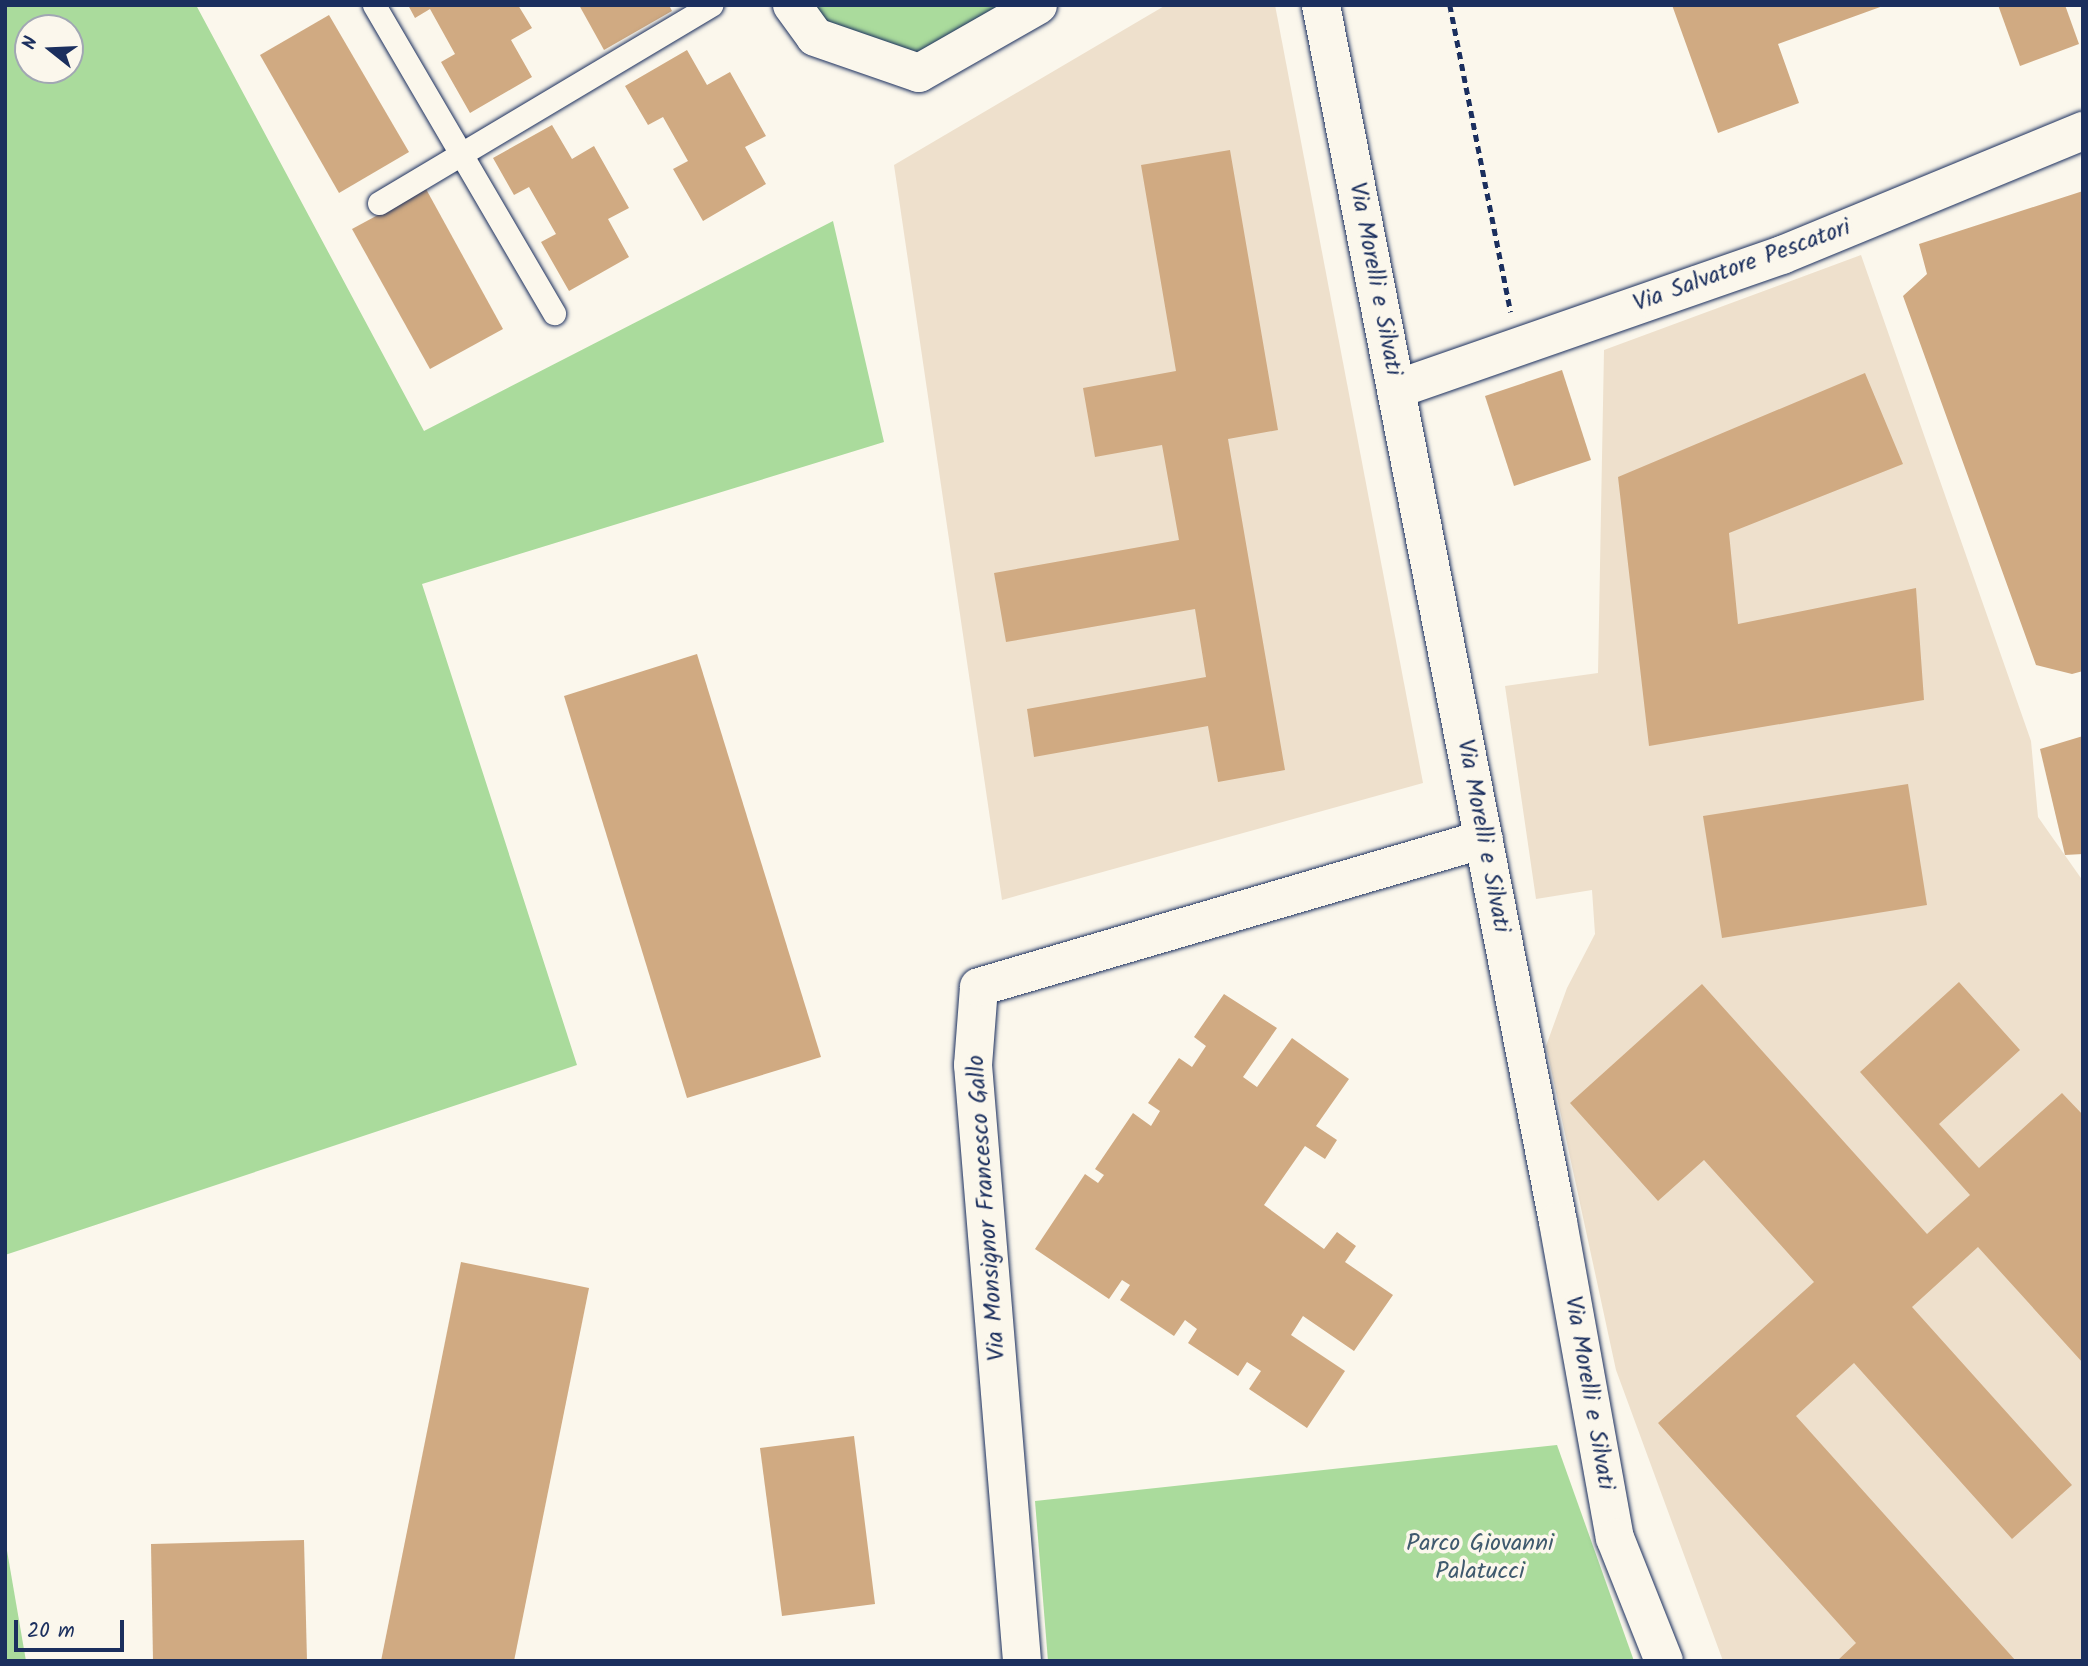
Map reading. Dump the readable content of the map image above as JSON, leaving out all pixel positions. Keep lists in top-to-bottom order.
{
  "streets": {
    "street": ["Via Salvatore Pescatori", "Via Morelli e Silvati", "Via Monsignor Francesco Gallo"]
  },
  "crossings": [
    ["Via Salvatore Pescatori", "Via Morelli e Silvati"],
    ["Via Morelli e Silvati", "Via Monsignor Francesco Gallo"]
  ],
  "parks": ["Parco Giovanni Palatucci"],
  "scale_bar": "20 m",
  "north": "left"
}
